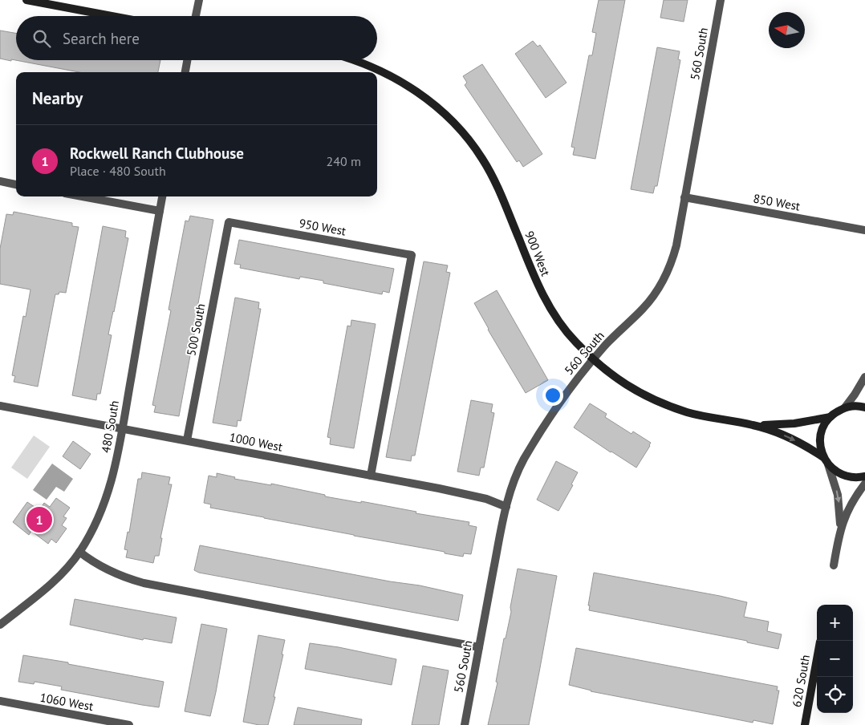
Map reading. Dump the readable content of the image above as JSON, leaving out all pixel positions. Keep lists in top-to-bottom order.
{
  "streets": {
    "street": [
      "560 South",
      "850 West",
      "950 West",
      "900 West",
      "500 South",
      "480 South",
      "1000 West",
      "620 South",
      "1060 West"
    ]
  },
  "crossings": [
    ["560 South", "850 West"],
    ["560 South", "900 West"],
    ["560 South", "1000 West"],
    ["950 West", "500 South"],
    ["950 West", "1000 West"],
    ["500 South", "1000 West"],
    ["480 South", "1000 West"]
  ],
  "north": "left",
  "page": {
    "search": "Search here",
    "heading": "Nearby",
    "list": [
      {
        "mark": "1",
        "name": "Rockwell Ranch Clubhouse",
        "note": "Place · 480 South",
        "value": "240 m"
      }
    ],
    "pins": "1",
    "map_buttons": ["+", "−"]
  }
}
